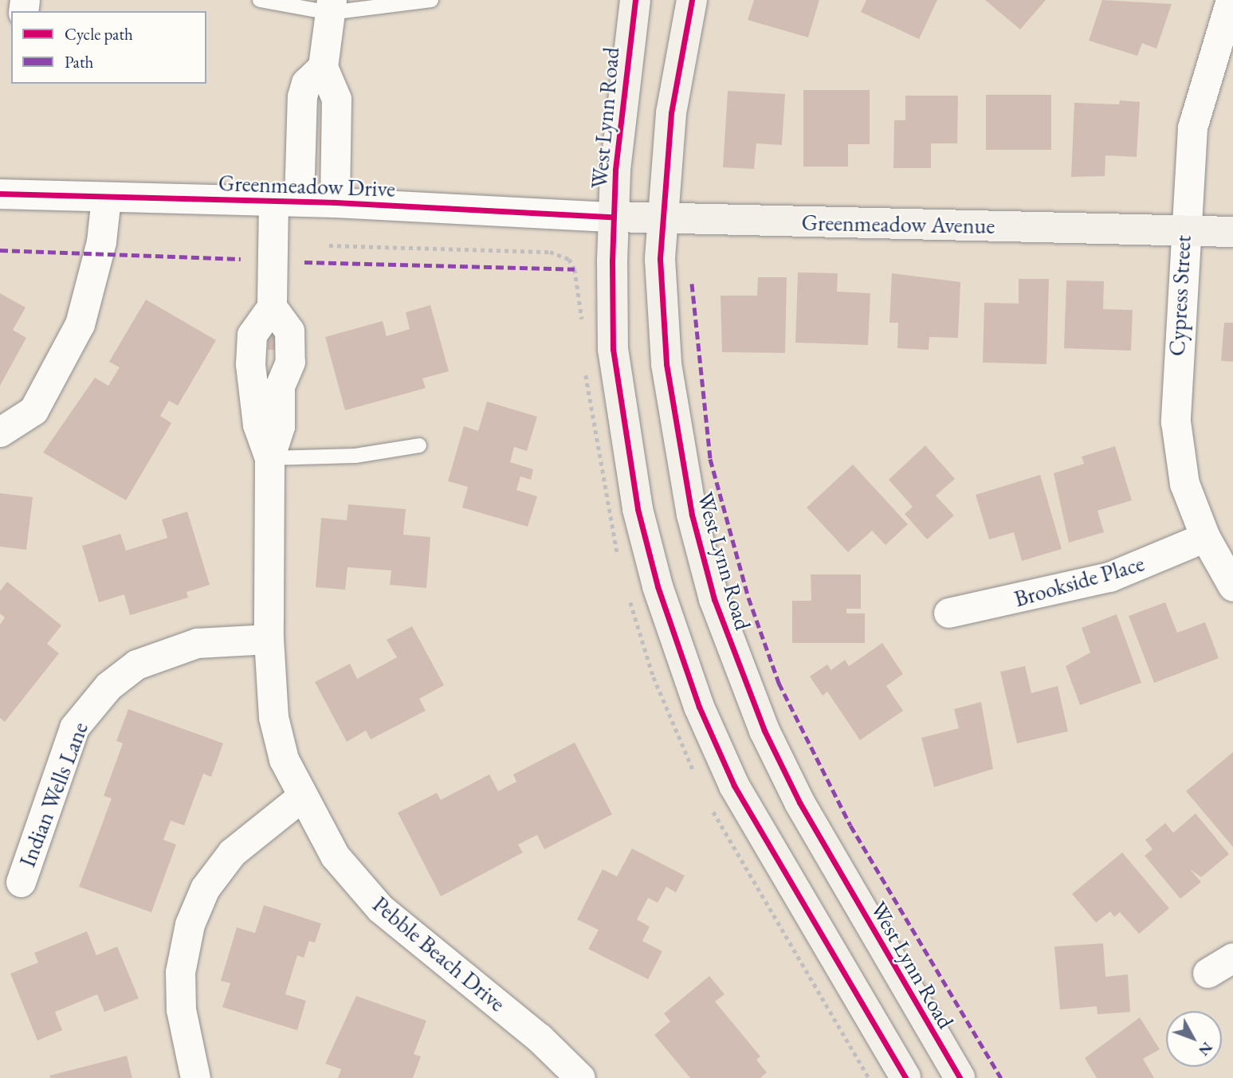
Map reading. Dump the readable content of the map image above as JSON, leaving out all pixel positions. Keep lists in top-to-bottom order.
{
  "streets": {
    "main road": ["West Lynn Road", "Greenmeadow Avenue"],
    "street": [
      "Greenmeadow Drive",
      "Cypress Street",
      "Brookside Place",
      "Indian Wells Lane",
      "Pebble Beach Drive"
    ]
  },
  "crossings": [
    ["West Lynn Road", "Greenmeadow Drive"],
    ["West Lynn Road", "Greenmeadow Avenue"],
    ["Greenmeadow Drive", "Greenmeadow Avenue"],
    ["Greenmeadow Avenue", "Cypress Street"],
    ["Cypress Street", "Brookside Place"],
    ["Indian Wells Lane", "Pebble Beach Drive"]
  ],
  "legend": ["Cycle path", "Path"],
  "north": "bottom right"
}
